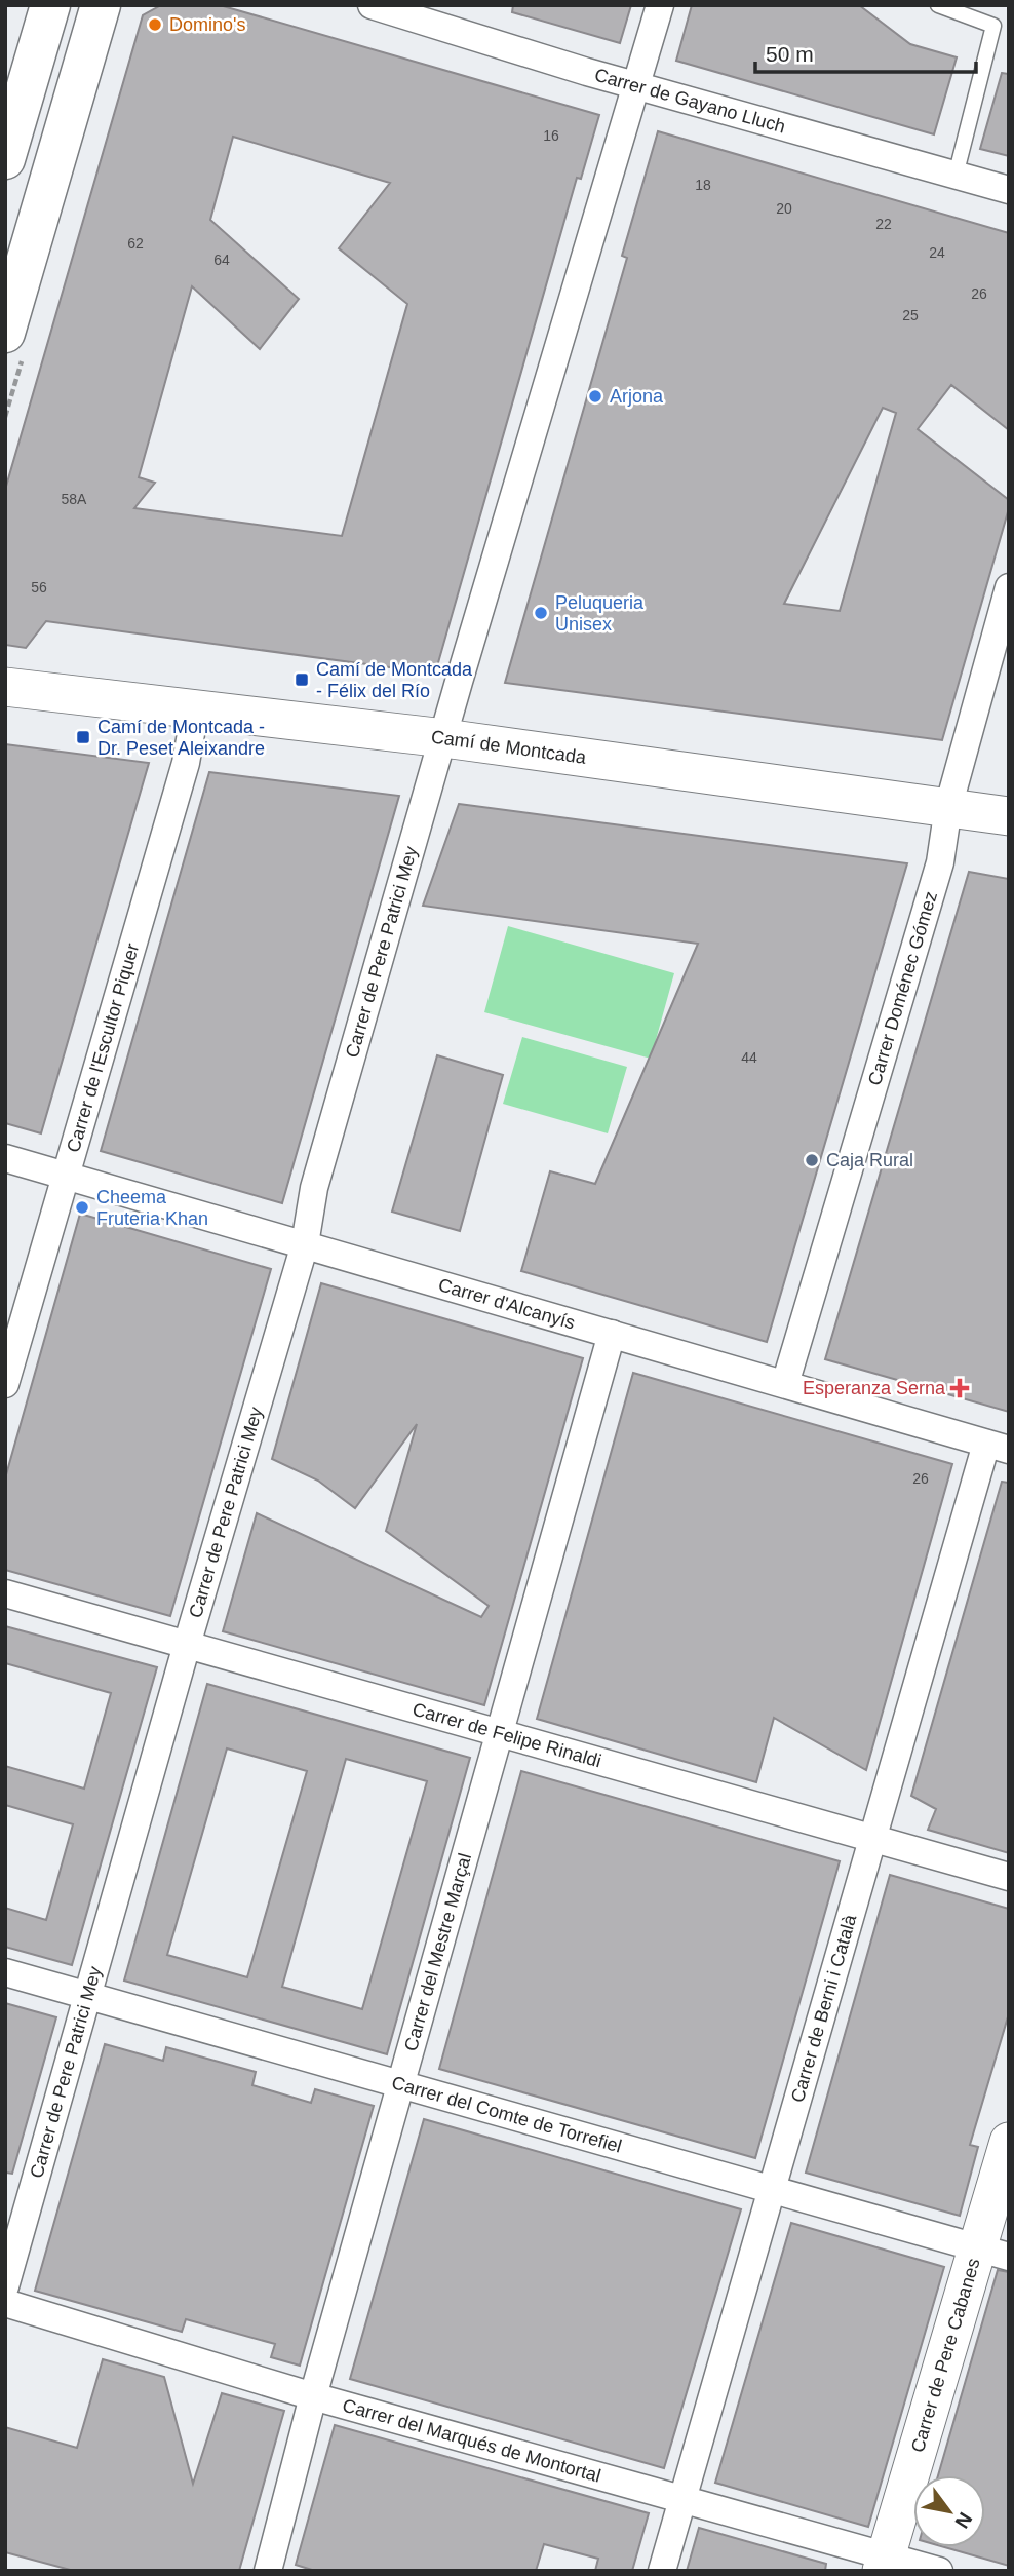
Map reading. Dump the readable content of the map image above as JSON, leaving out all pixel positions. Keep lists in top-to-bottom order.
{
  "streets": {
    "street": [
      "Carrer de Gayano Lluch",
      "Camí de Montcada",
      "Carrer de Pere Patrici Mey",
      "Carrer Doménec Gómez",
      "Carrer de l'Escultor Piquer",
      "Carrer d'Alcanyís",
      "Carrer de Felipe Rinaldi",
      "Carrer del Mestre Marçal",
      "Carrer de Berni i Català",
      "Carrer del Comte de Torrefiel",
      "Carrer de Pere Cabanes",
      "Carrer del Marqués de Montortal"
    ]
  },
  "crossings": [
    ["Carrer de Gayano Lluch", "Carrer de Pere Patrici Mey"],
    ["Camí de Montcada", "Carrer de Pere Patrici Mey"],
    ["Camí de Montcada", "Carrer Doménec Gómez"],
    ["Camí de Montcada", "Carrer de l'Escultor Piquer"],
    ["Carrer de Pere Patrici Mey", "Carrer d'Alcanyís"],
    ["Carrer de Pere Patrici Mey", "Carrer de Felipe Rinaldi"],
    ["Carrer de Pere Patrici Mey", "Carrer del Comte de Torrefiel"],
    ["Carrer Doménec Gómez", "Carrer d'Alcanyís"],
    ["Carrer de l'Escultor Piquer", "Carrer d'Alcanyís"],
    ["Carrer d'Alcanyís", "Carrer del Mestre Marçal"],
    ["Carrer d'Alcanyís", "Carrer de Berni i Català"],
    ["Carrer de Felipe Rinaldi", "Carrer del Mestre Marçal"],
    ["Carrer de Felipe Rinaldi", "Carrer de Berni i Català"],
    ["Carrer del Mestre Marçal", "Carrer del Comte de Torrefiel"],
    ["Carrer del Mestre Marçal", "Carrer del Marqués de Montortal"],
    ["Carrer de Berni i Català", "Carrer del Comte de Torrefiel"],
    ["Carrer de Berni i Català", "Carrer del Marqués de Montortal"],
    ["Carrer del Comte de Torrefiel", "Carrer de Pere Cabanes"],
    ["Carrer de Pere Cabanes", "Carrer del Marqués de Montortal"]
  ],
  "places": {
    "other": [
      "Domino's",
      "Arjona",
      "Peluqueria Unisex",
      "Caja Rural",
      "Cheema Fruteria Khan"
    ],
    "transit": ["Camí de Montcada - Félix del Río", "Camí de Montcada - Dr. Peset Aleixandre"],
    "health": ["Esperanza Serna"]
  },
  "house_numbers": [
    "16",
    "18",
    "20",
    "22",
    "62",
    "24",
    "64",
    "26",
    "25",
    "58A",
    "56",
    "44",
    "26"
  ],
  "scale_bar": "50 m",
  "north": "bottom right"
}
